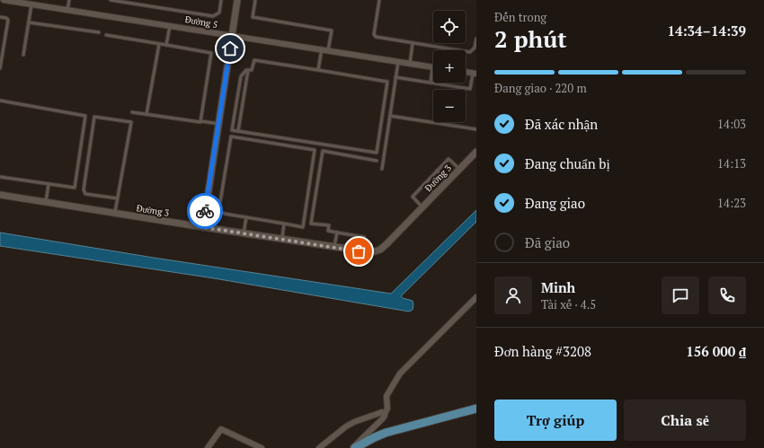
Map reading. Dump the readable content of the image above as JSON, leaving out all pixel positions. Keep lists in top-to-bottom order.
{
  "streets": {
    "street": ["Đường 5", "Đường 3"]
  },
  "page": {
    "heading": ["2 phút", "Đến trong", "14:34–14:39"],
    "panel": [
      "Minh",
      "Tài xế · 4.5",
      "Đơn hàng #3208",
      "156 000 ₫"
    ],
    "map_buttons": ["+", "−"],
    "bar": "Đang giao · 220 m",
    "list": [
      ["Đã xác nhận", "14:03"],
      ["Đang chuẩn bị", "14:13"],
      ["Đang giao", "14:23"],
      "Đã giao"
    ],
    "buttons": ["Trợ giúp", "Chia sẻ"]
  }
}
